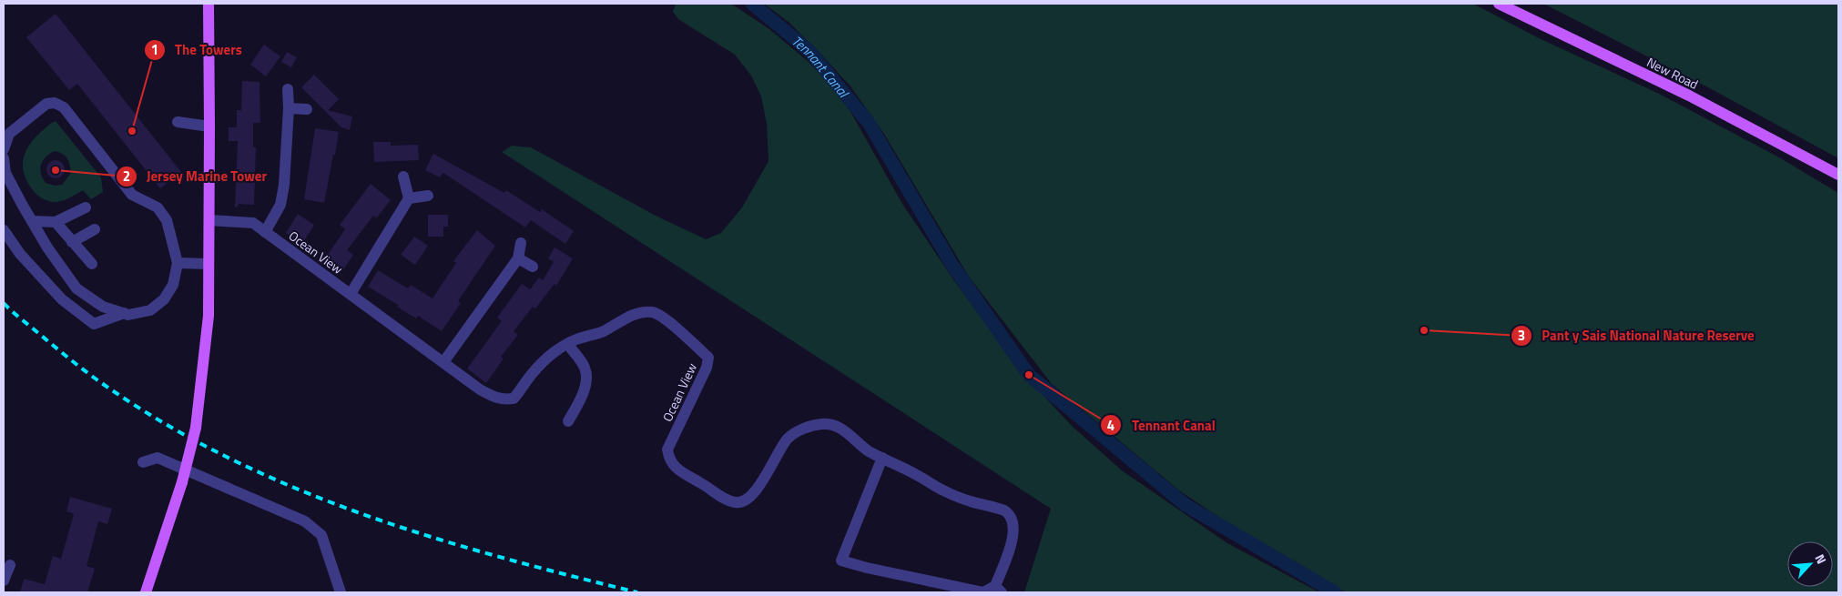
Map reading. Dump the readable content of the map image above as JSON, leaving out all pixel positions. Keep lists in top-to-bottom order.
{
  "streets": {
    "main road": ["New Road"],
    "street": ["Ocean View"]
  },
  "water": ["Tennant Canal"],
  "places": [
    "The Towers",
    "Jersey Marine Tower",
    "Pant y Sais National Nature Reserve",
    "Tennant Canal"
  ],
  "north": "top right"
}
